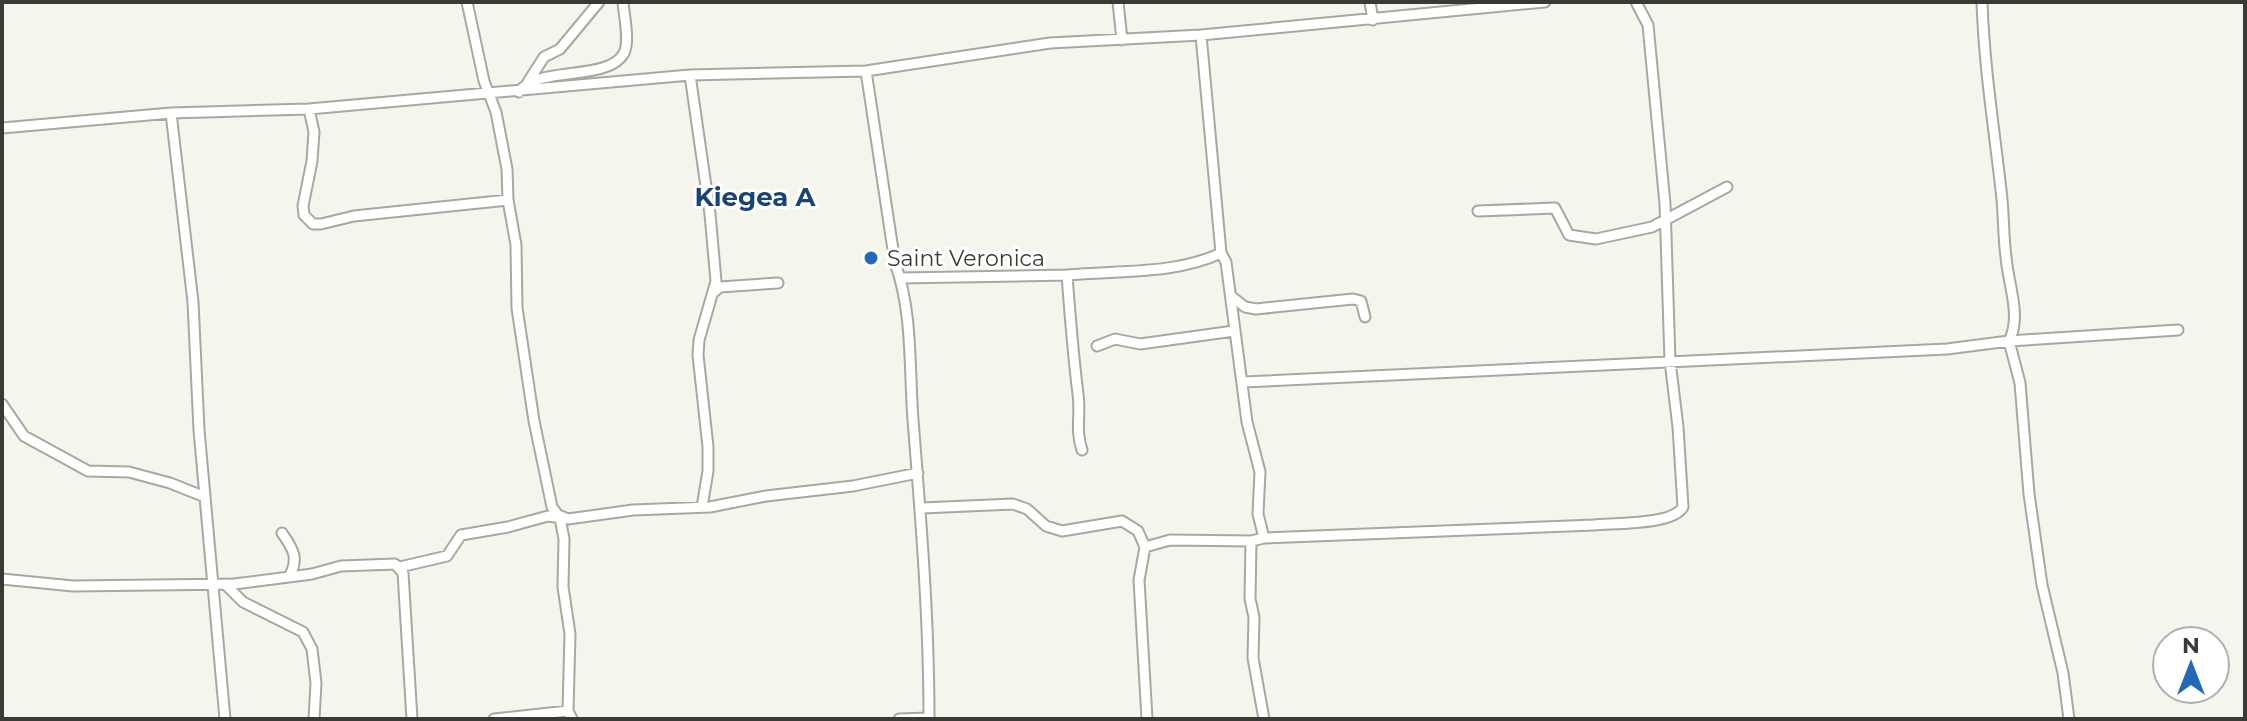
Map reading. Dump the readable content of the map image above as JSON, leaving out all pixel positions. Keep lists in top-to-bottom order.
{
  "districts": ["Kiegea A"],
  "places": ["Saint Veronica"],
  "north": "top"
}
